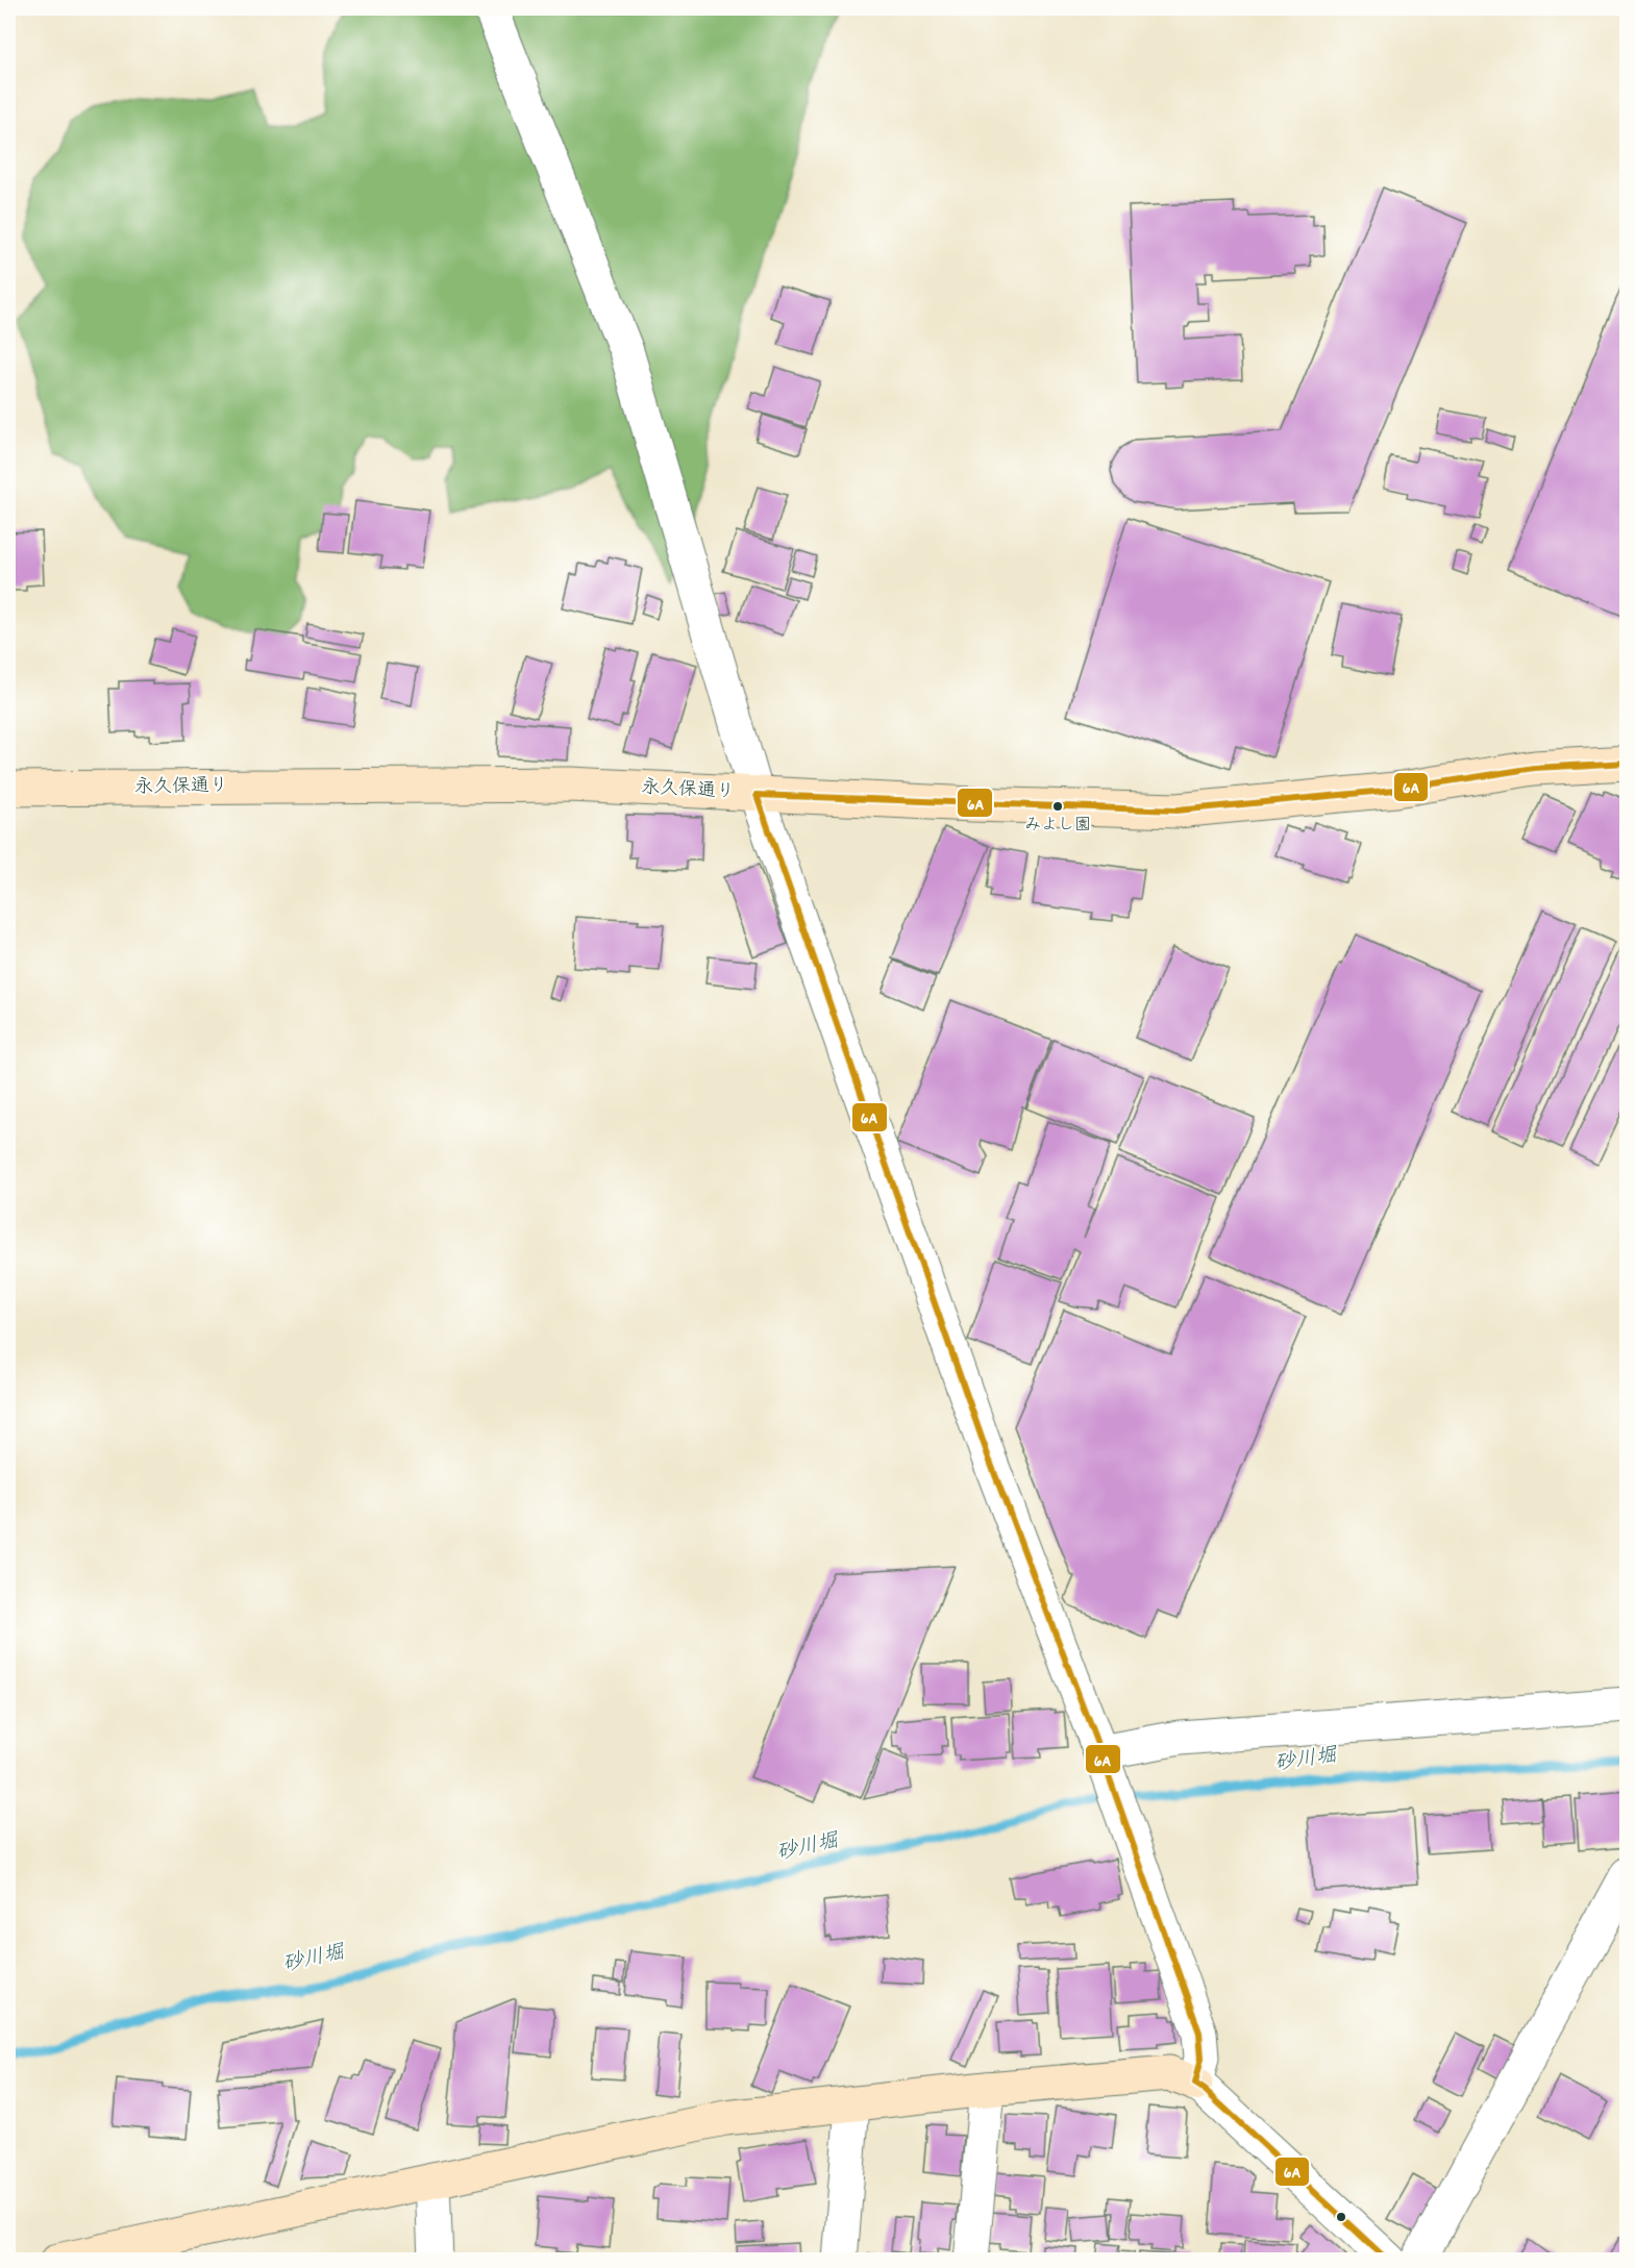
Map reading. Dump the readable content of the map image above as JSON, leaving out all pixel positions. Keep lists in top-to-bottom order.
{
  "streets": {
    "street": ["永久保通り"]
  },
  "water": ["砂川堀"],
  "places": ["みよし園"],
  "lines": ["transit line 6A"]
}
